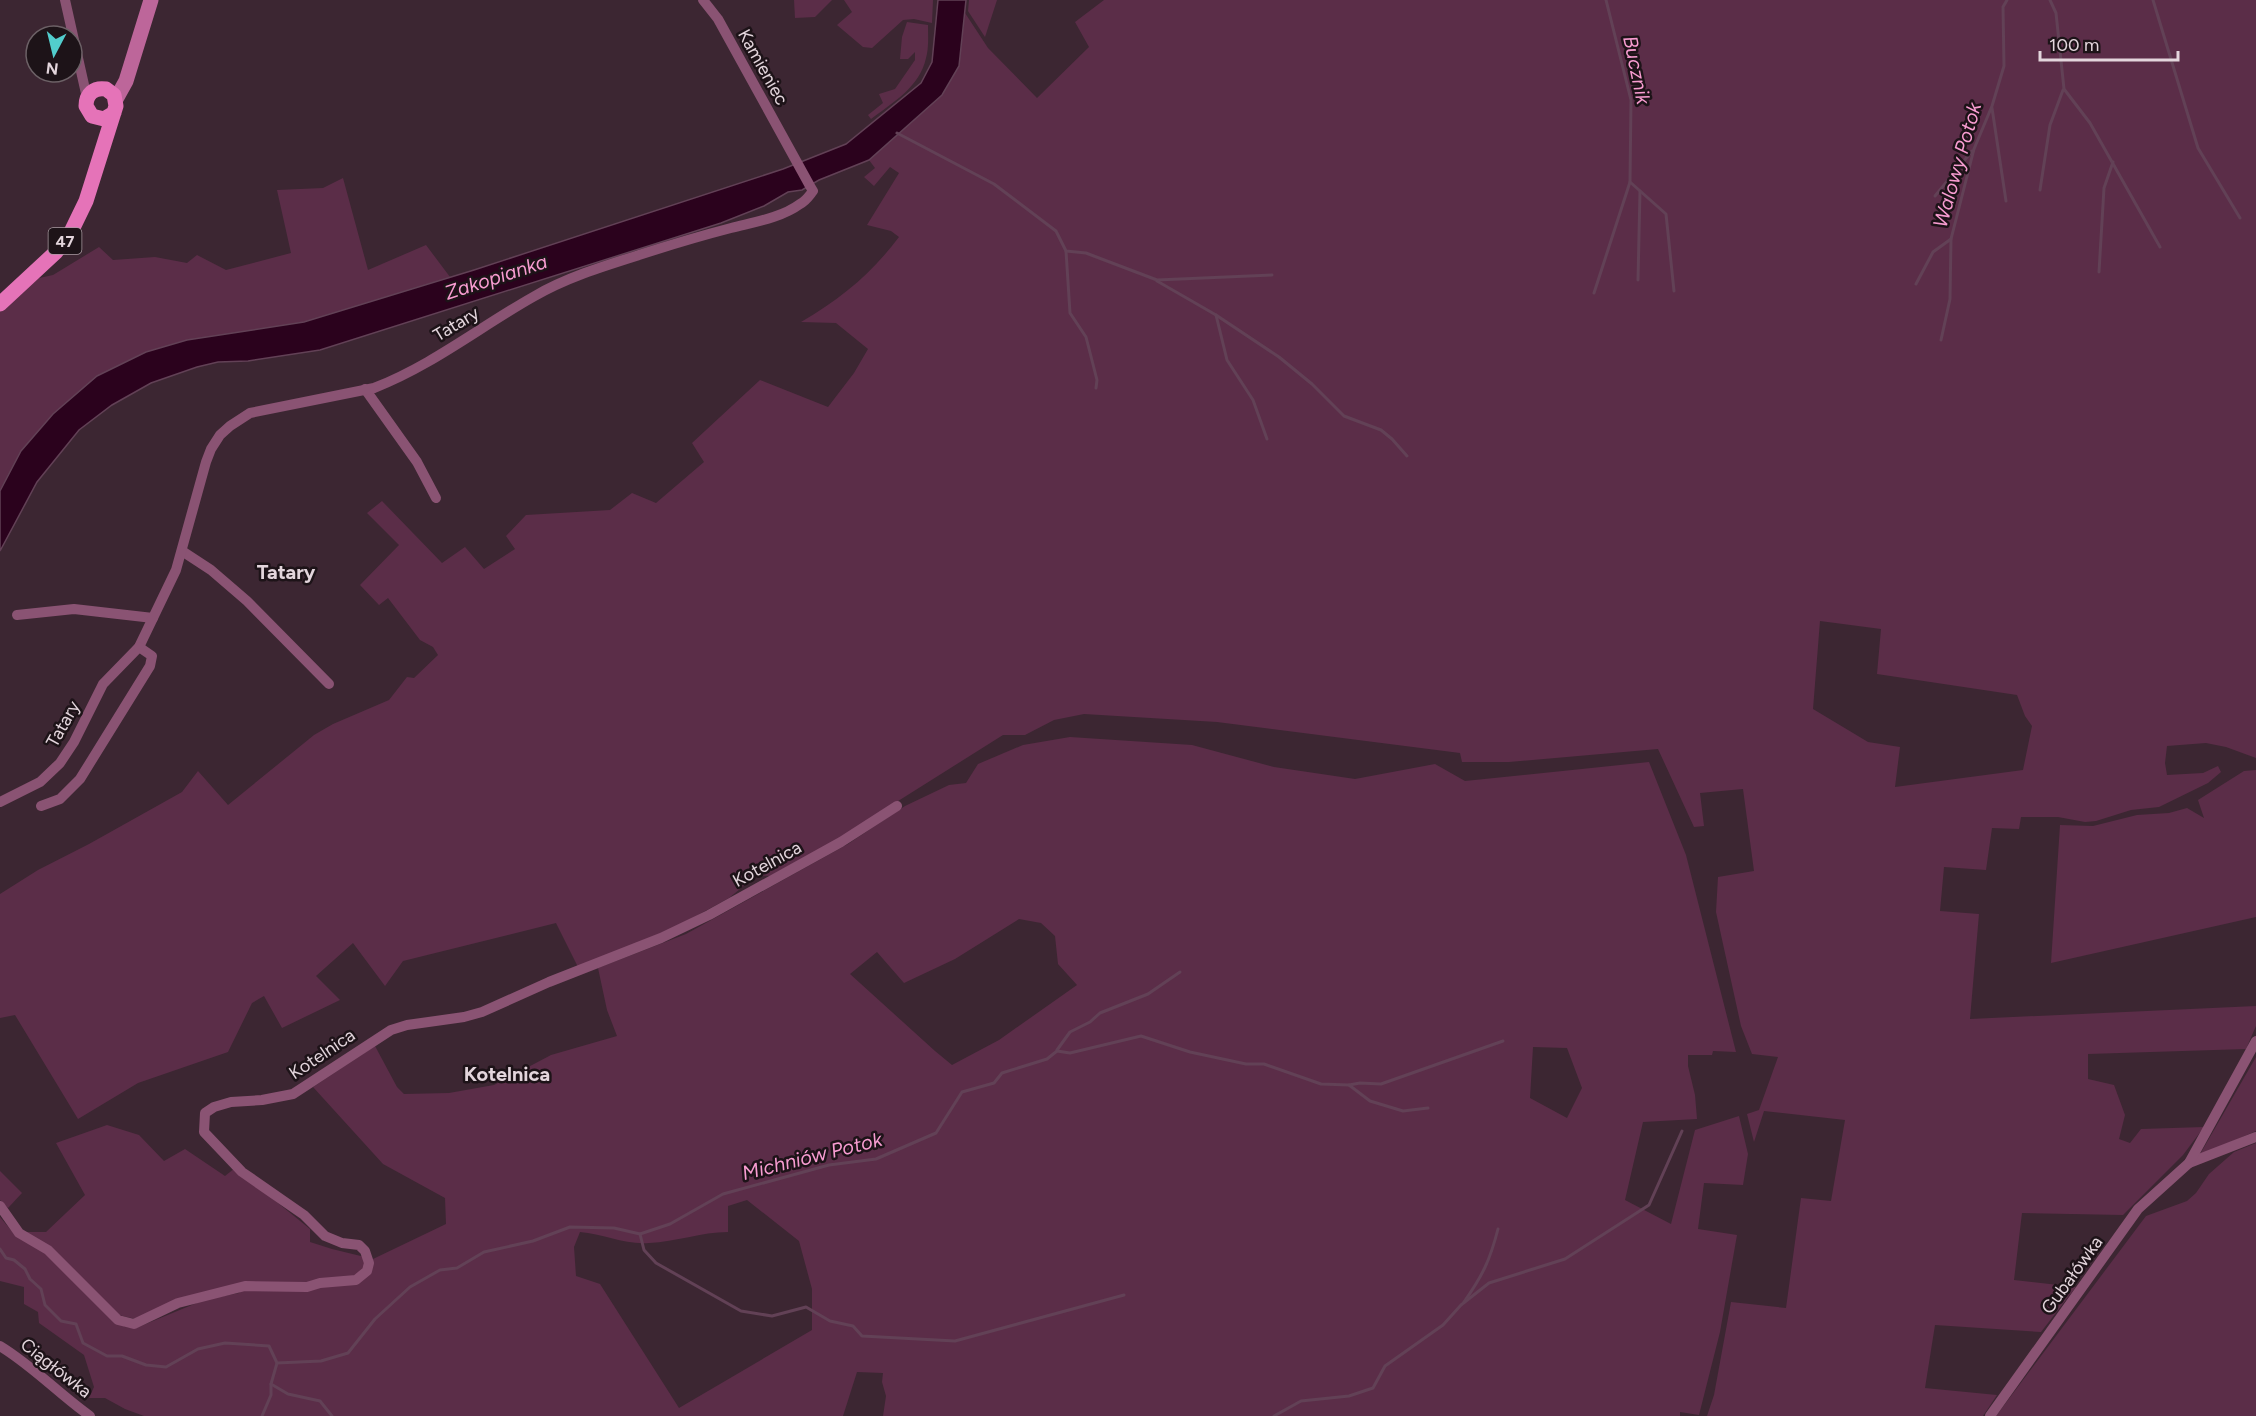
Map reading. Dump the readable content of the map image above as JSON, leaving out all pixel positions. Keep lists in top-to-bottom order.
{
  "streets": {
    "main road": ["47"],
    "street": [
      "Kamieniec",
      "Tatary",
      "Kotelnica",
      "Gubałówka",
      "Ciągłówka"
    ]
  },
  "crossings": [
    ["Kamieniec", "Tatary"]
  ],
  "districts": ["Tatary", "Kotelnica"],
  "water": [
    "Bucznik",
    "Walowy Potok",
    "Zakopianka",
    "Michniów Potok"
  ],
  "scale_bar": "100 m",
  "north": "bottom"
}
